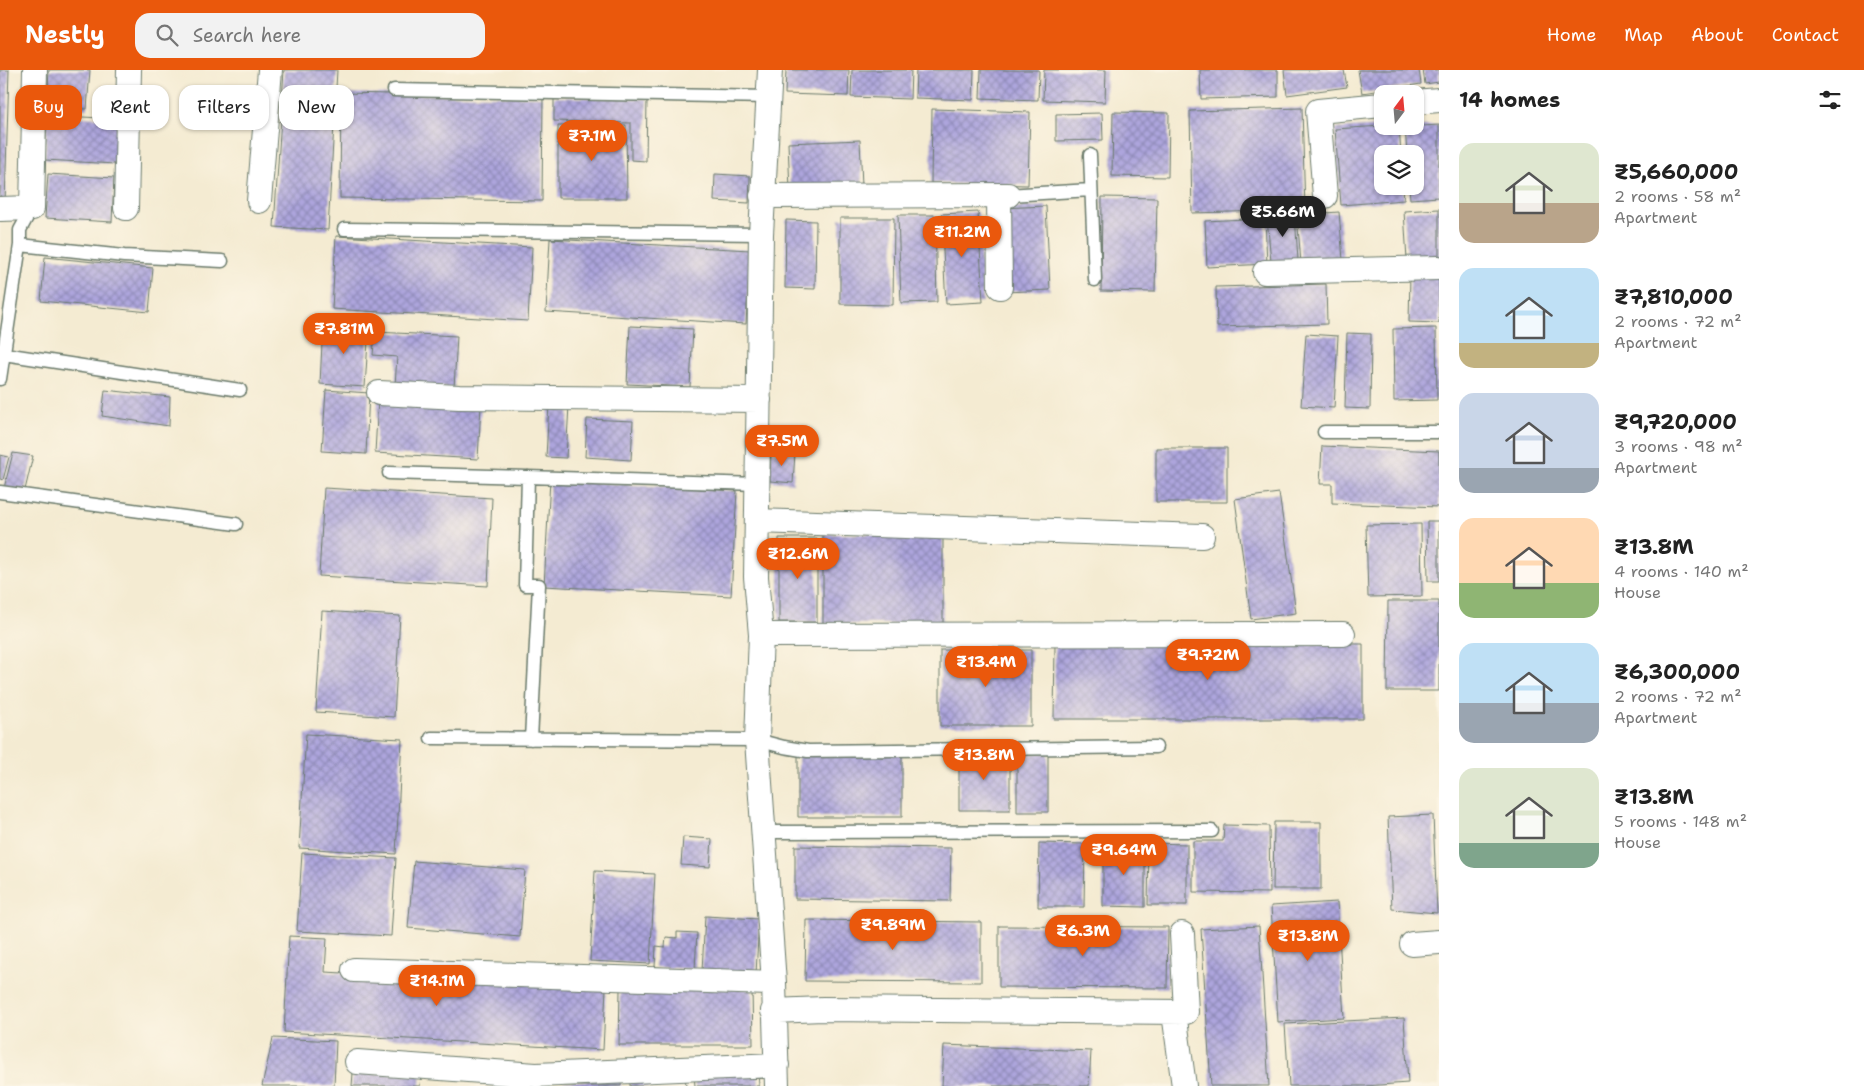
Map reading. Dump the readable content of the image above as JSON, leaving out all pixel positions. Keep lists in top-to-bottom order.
{
  "north": "top",
  "page": {
    "header": "Nestly",
    "search": "Search here",
    "nav": [
      "Home",
      "Map",
      "About",
      "Contact"
    ],
    "heading": "14 homes",
    "chip": [
      "Buy",
      "Rent",
      "Filters",
      "New"
    ],
    "price": [
      "₹7.1M",
      "₹5.66M",
      "₹11.2M",
      "₹7.81M",
      "₹7.5M",
      "₹12.6M",
      "₹9.72M",
      "₹13.4M",
      "₹13.8M",
      "₹9.64M",
      "₹9.89M",
      "₹6.3M",
      "₹13.8M",
      "₹14.1M"
    ],
    "list": [
      {
        "name": "₹5,660,000",
        "note": "2 rooms · 58 m² · Apartment"
      },
      {
        "name": "₹7,810,000",
        "note": "2 rooms · 72 m² · Apartment"
      },
      {
        "name": "₹9,720,000",
        "note": "3 rooms · 98 m² · Apartment"
      },
      {
        "name": "₹13.8M",
        "note": "4 rooms · 140 m² · House"
      },
      {
        "name": "₹6,300,000",
        "note": "2 rooms · 72 m² · Apartment"
      },
      {
        "name": "₹13.8M",
        "note": "5 rooms · 148 m² · House"
      }
    ]
  }
}
